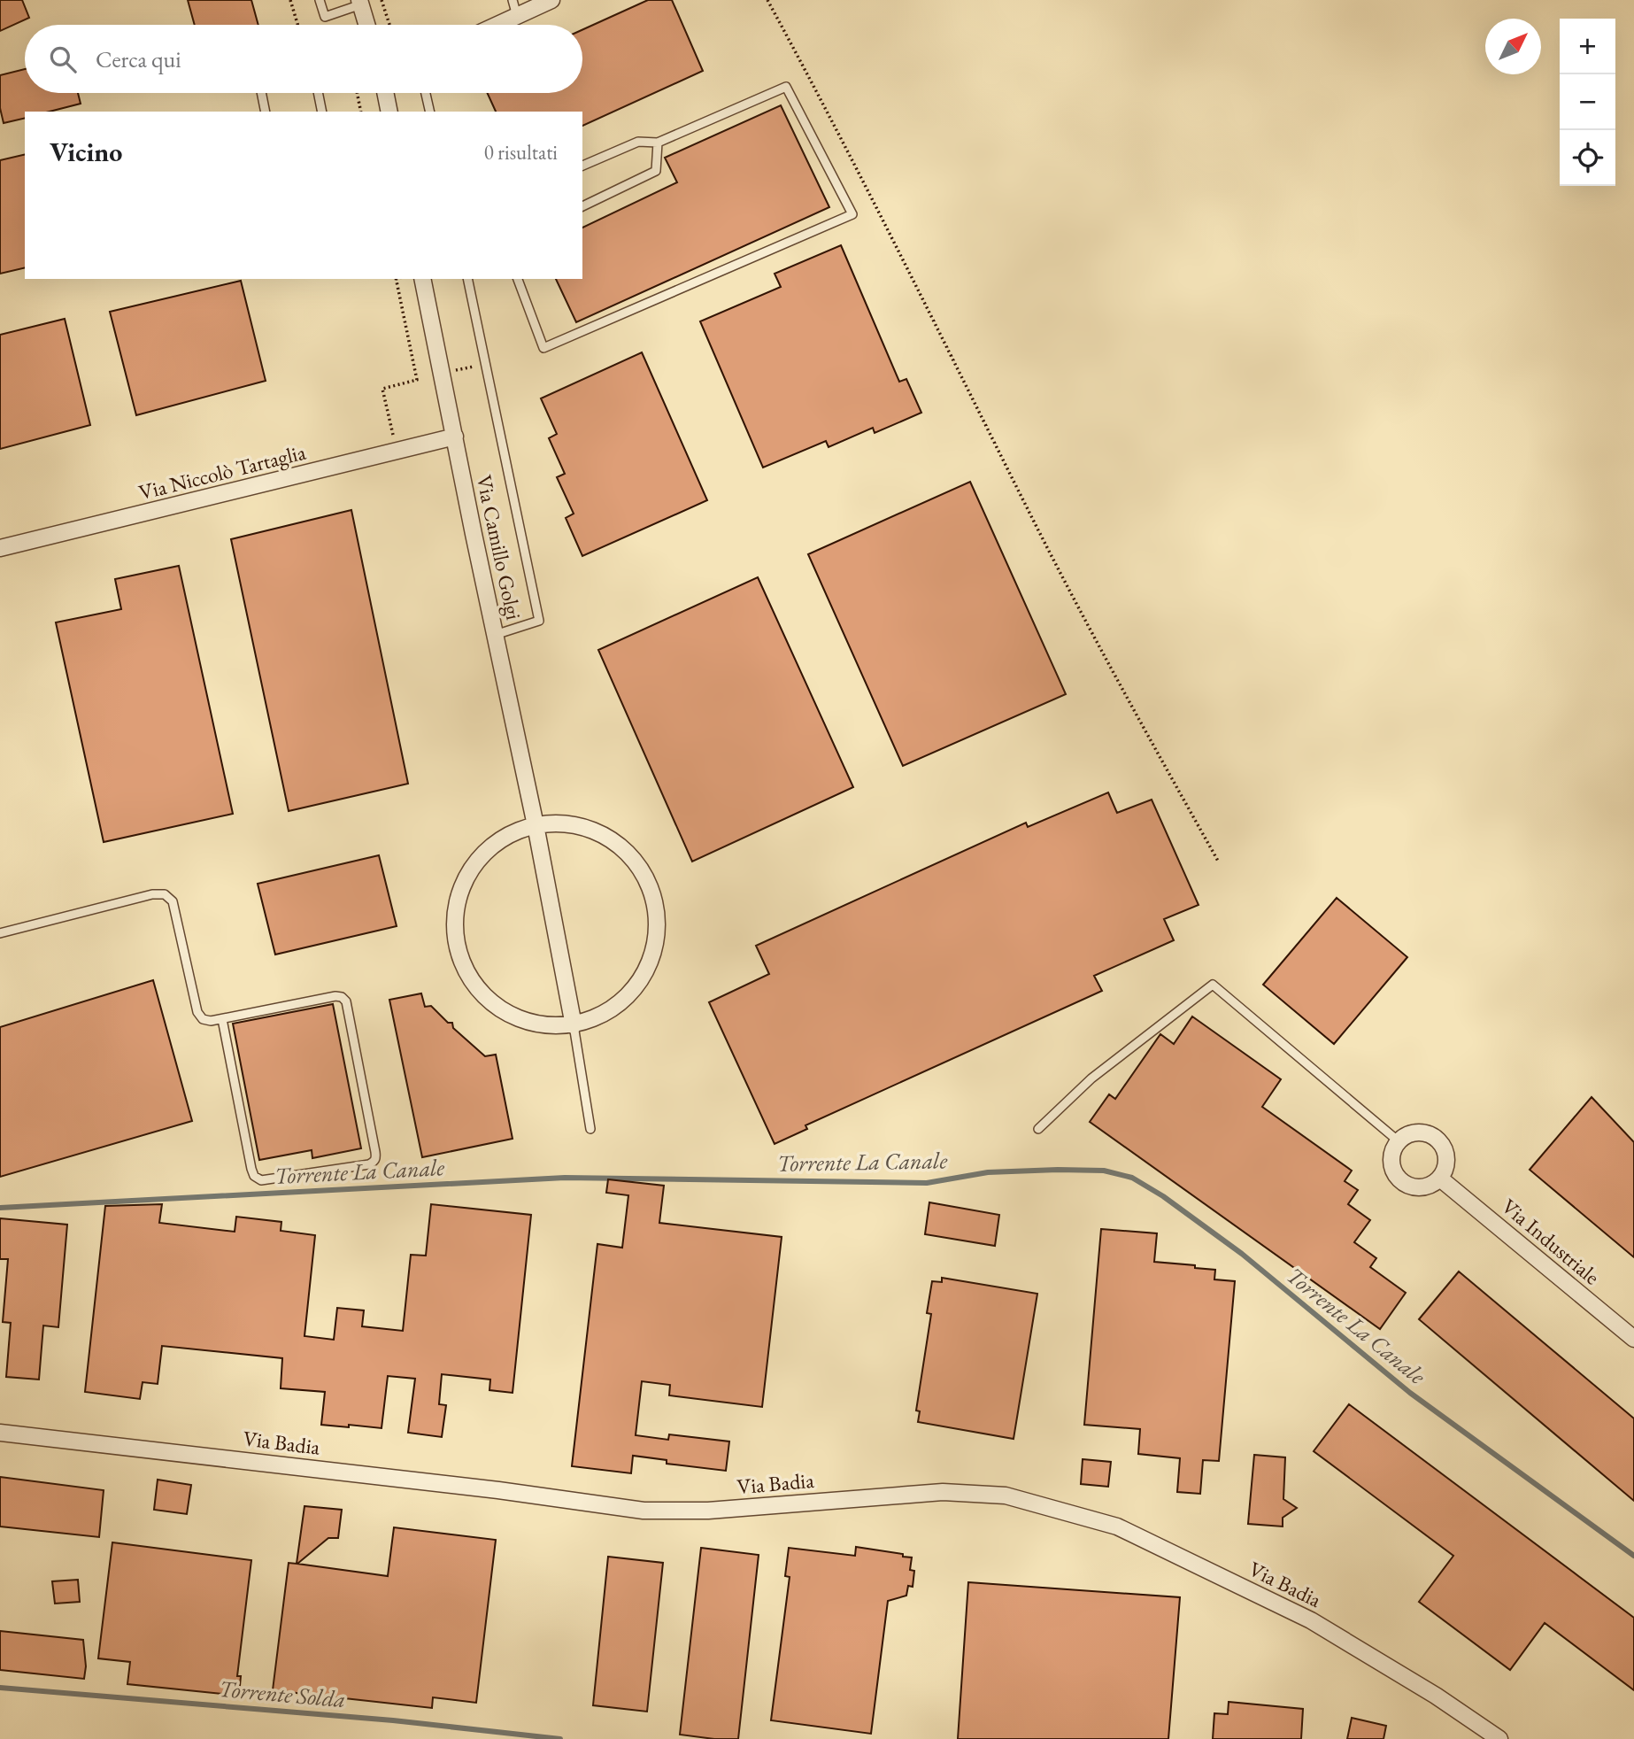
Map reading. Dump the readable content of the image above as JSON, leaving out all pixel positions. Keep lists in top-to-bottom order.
{
  "streets": {
    "street": [
      "Via Niccolò Tartaglia",
      "Via Camillo Golgi",
      "Via Industriale",
      "Via Badia"
    ]
  },
  "crossings": [
    ["Via Niccolò Tartaglia", "Via Camillo Golgi"]
  ],
  "water": ["Torrente La Canale", "Torrente Solda"],
  "north": "top right",
  "page": {
    "map_buttons": ["+", "−"],
    "search": "Cerca qui",
    "heading": ["Vicino", "0 risultati"]
  }
}
